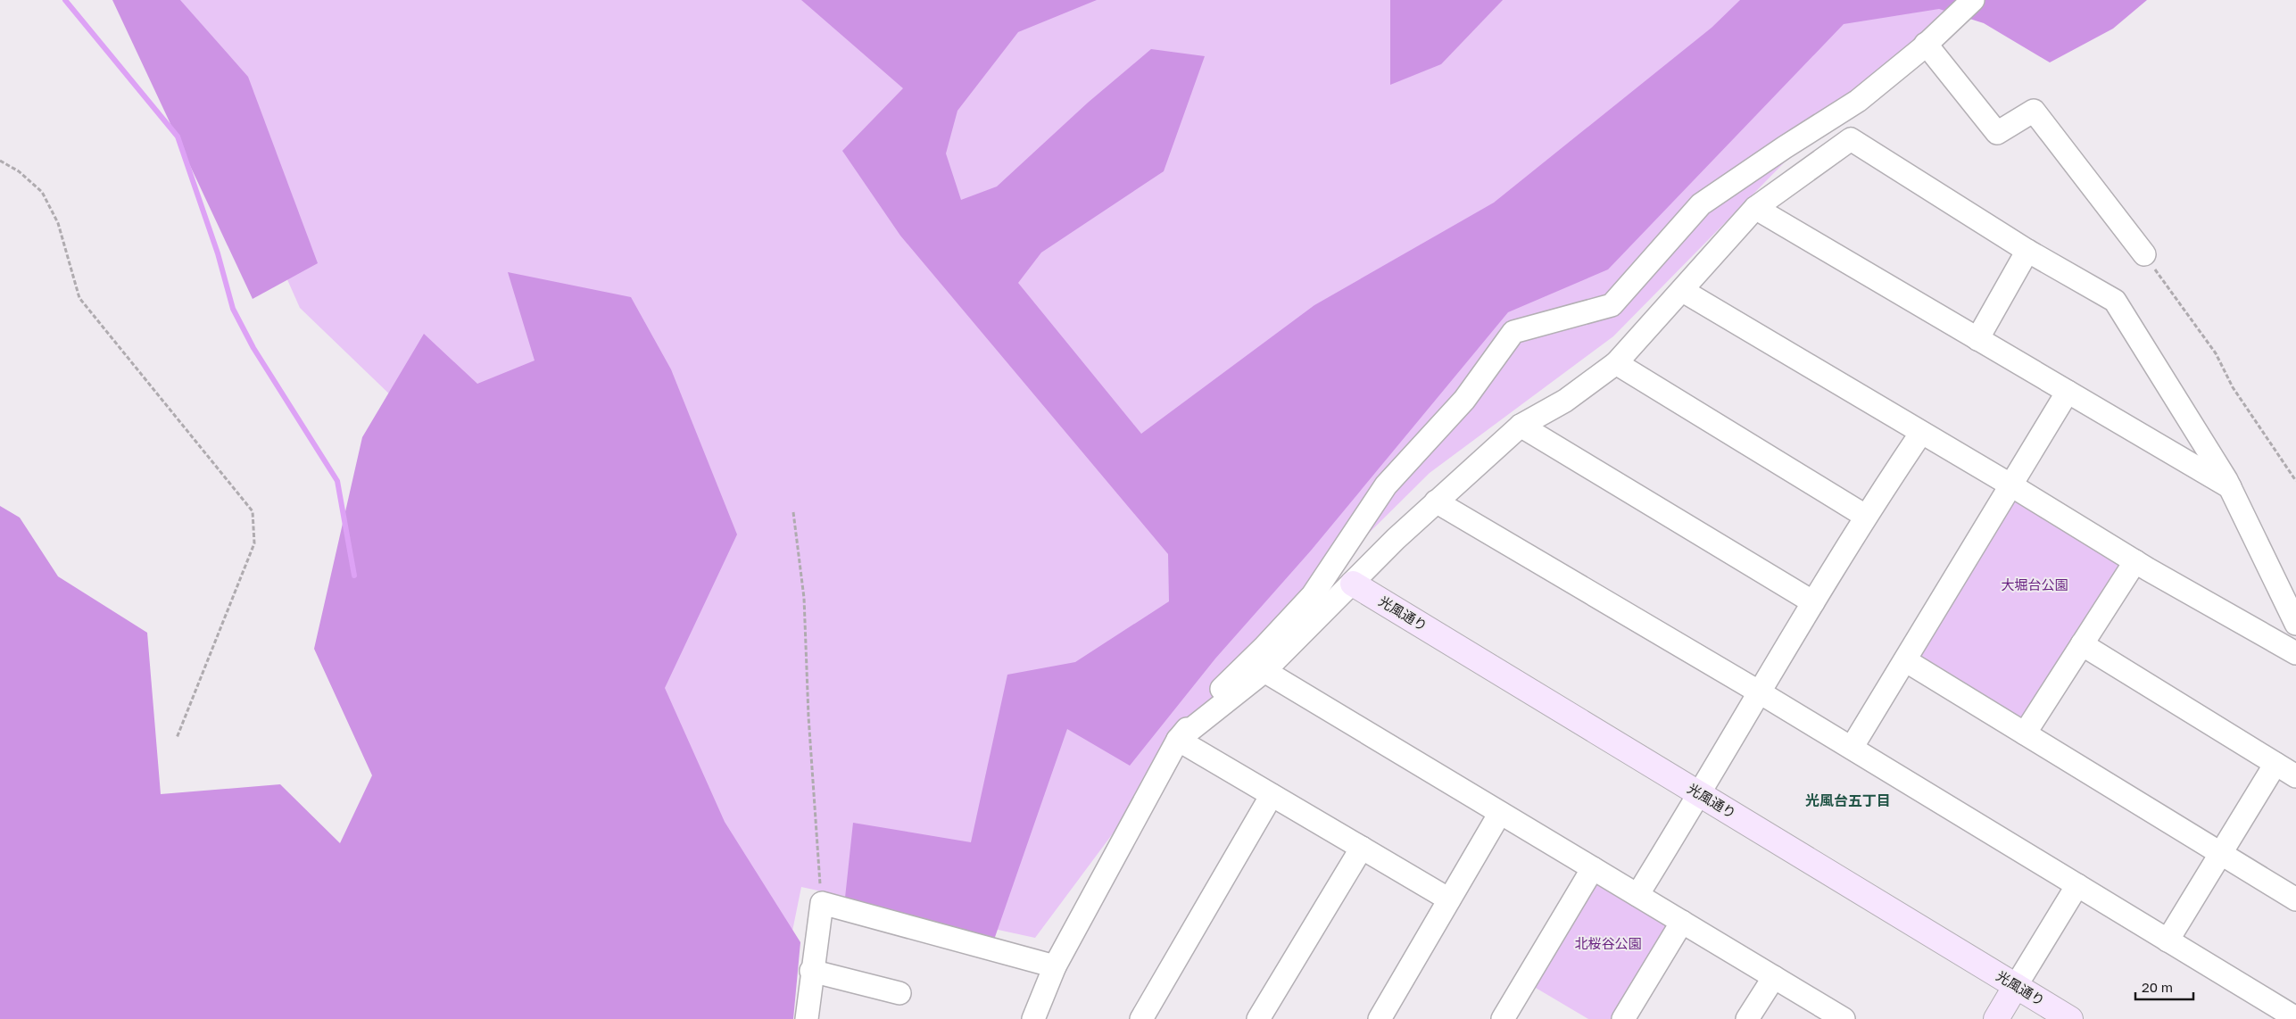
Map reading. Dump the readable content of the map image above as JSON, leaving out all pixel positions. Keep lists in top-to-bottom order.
{
  "streets": {
    "street": ["光風通り"]
  },
  "districts": ["光風台五丁目"],
  "parks": ["大堀台公園", "北桜谷公園"],
  "scale_bar": "20 m"
}
